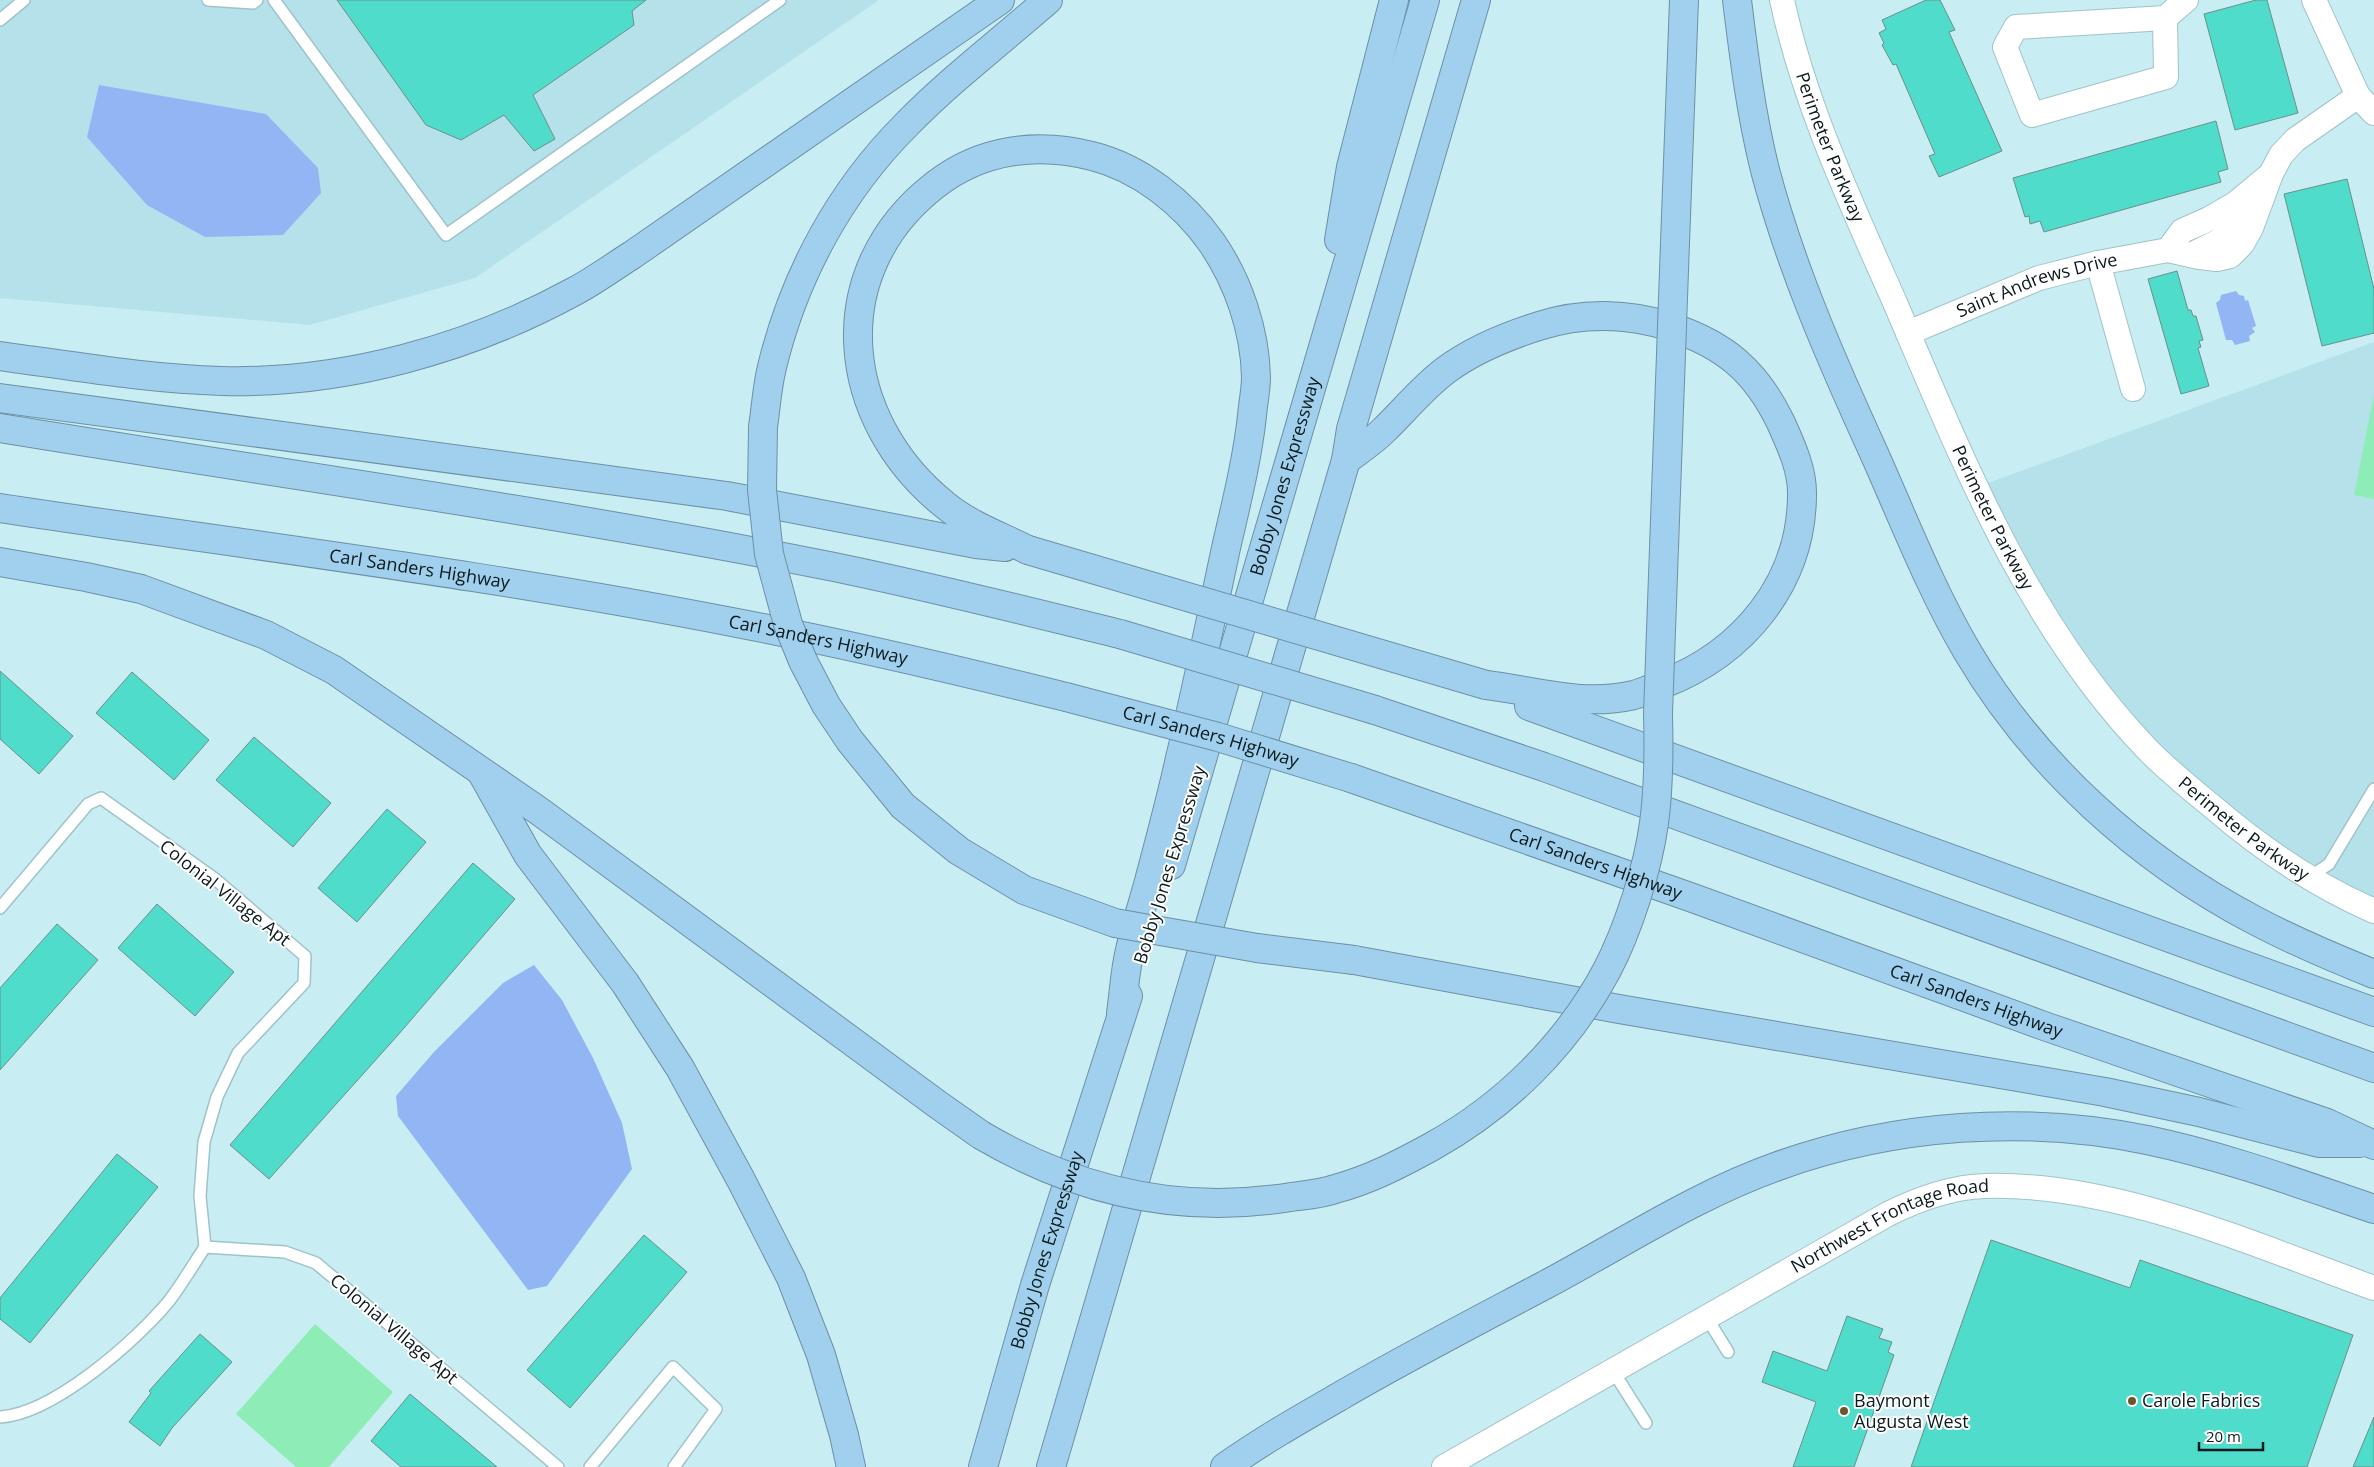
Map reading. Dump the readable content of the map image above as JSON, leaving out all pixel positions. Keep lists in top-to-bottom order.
{
  "streets": {
    "highway": ["Bobby Jones Expressway", "Carl Sanders Highway"],
    "street": ["Perimeter Parkway", "Saint Andrews Drive", "Northwest Frontage Road"],
    "lane": ["Colonial Village Apt"]
  },
  "crossings": [
    ["Perimeter Parkway", "Saint Andrews Drive"]
  ],
  "places": ["Carole Fabrics", "Baymont Augusta West"],
  "scale_bar": "20 m"
}
